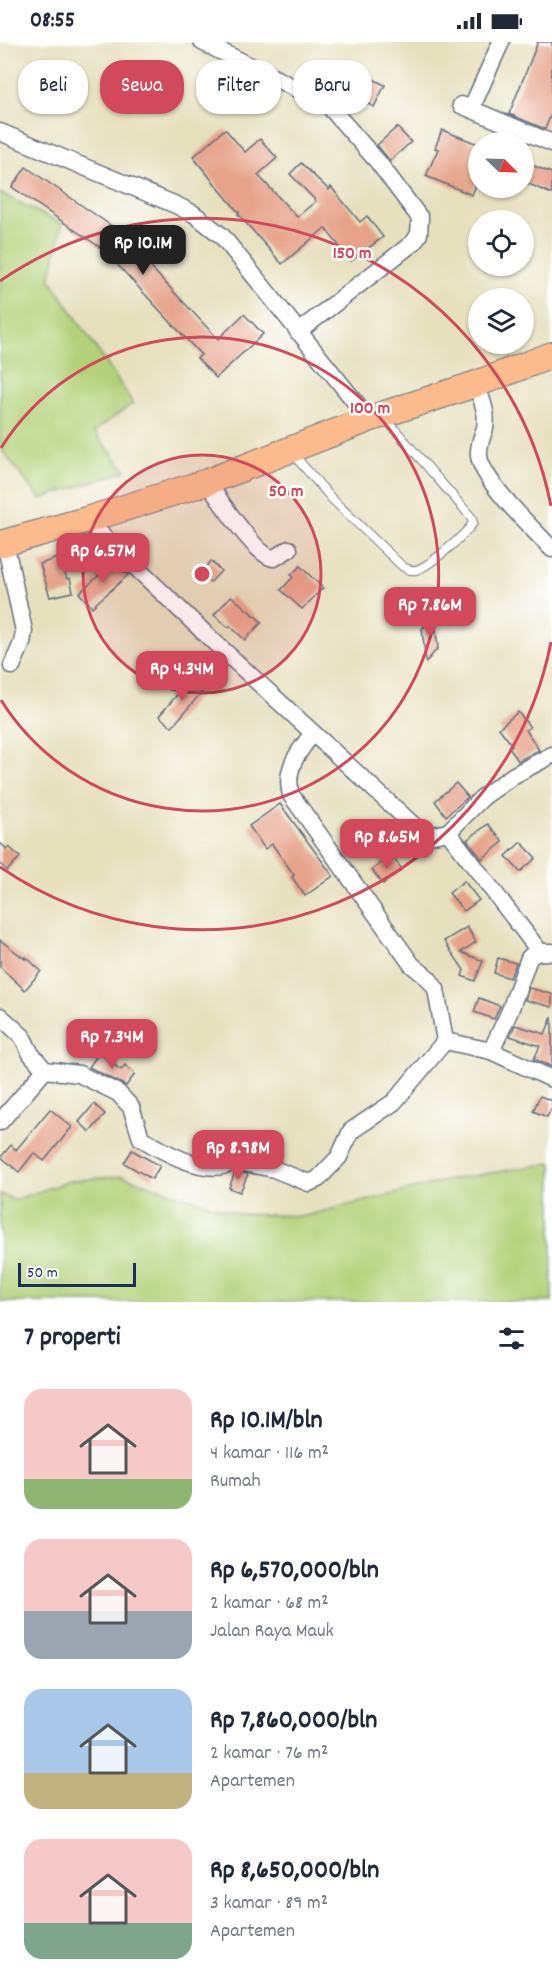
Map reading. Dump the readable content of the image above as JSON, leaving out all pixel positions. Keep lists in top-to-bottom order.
{
  "scale_bar": "50 m",
  "north": "bottom right",
  "page": {
    "status": "08:55",
    "chip": [
      "Beli",
      "Sewa",
      "Filter",
      "Baru"
    ],
    "price": [
      "Rp 10.1M",
      "Rp 6.57M",
      "Rp 7.86M",
      "Rp 4.34M",
      "Rp 8.65M",
      "Rp 7.34M",
      "Rp 8.98M"
    ],
    "scale": "50 m",
    "heading": "7 properti",
    "list": [
      {
        "name": "Rp 10.1M/bln",
        "note": "4 kamar · 116 m² · Rumah"
      },
      {
        "name": "Rp 6,570,000/bln",
        "note": "2 kamar · 68 m² · Jalan Raya Mauk"
      },
      {
        "name": "Rp 7,860,000/bln",
        "note": "2 kamar · 76 m² · Apartemen"
      },
      {
        "name": "Rp 8,650,000/bln",
        "note": "3 kamar · 89 m² · Apartemen"
      }
    ]
  },
  "rings": ["150 m", "100 m", "50 m"]
}
